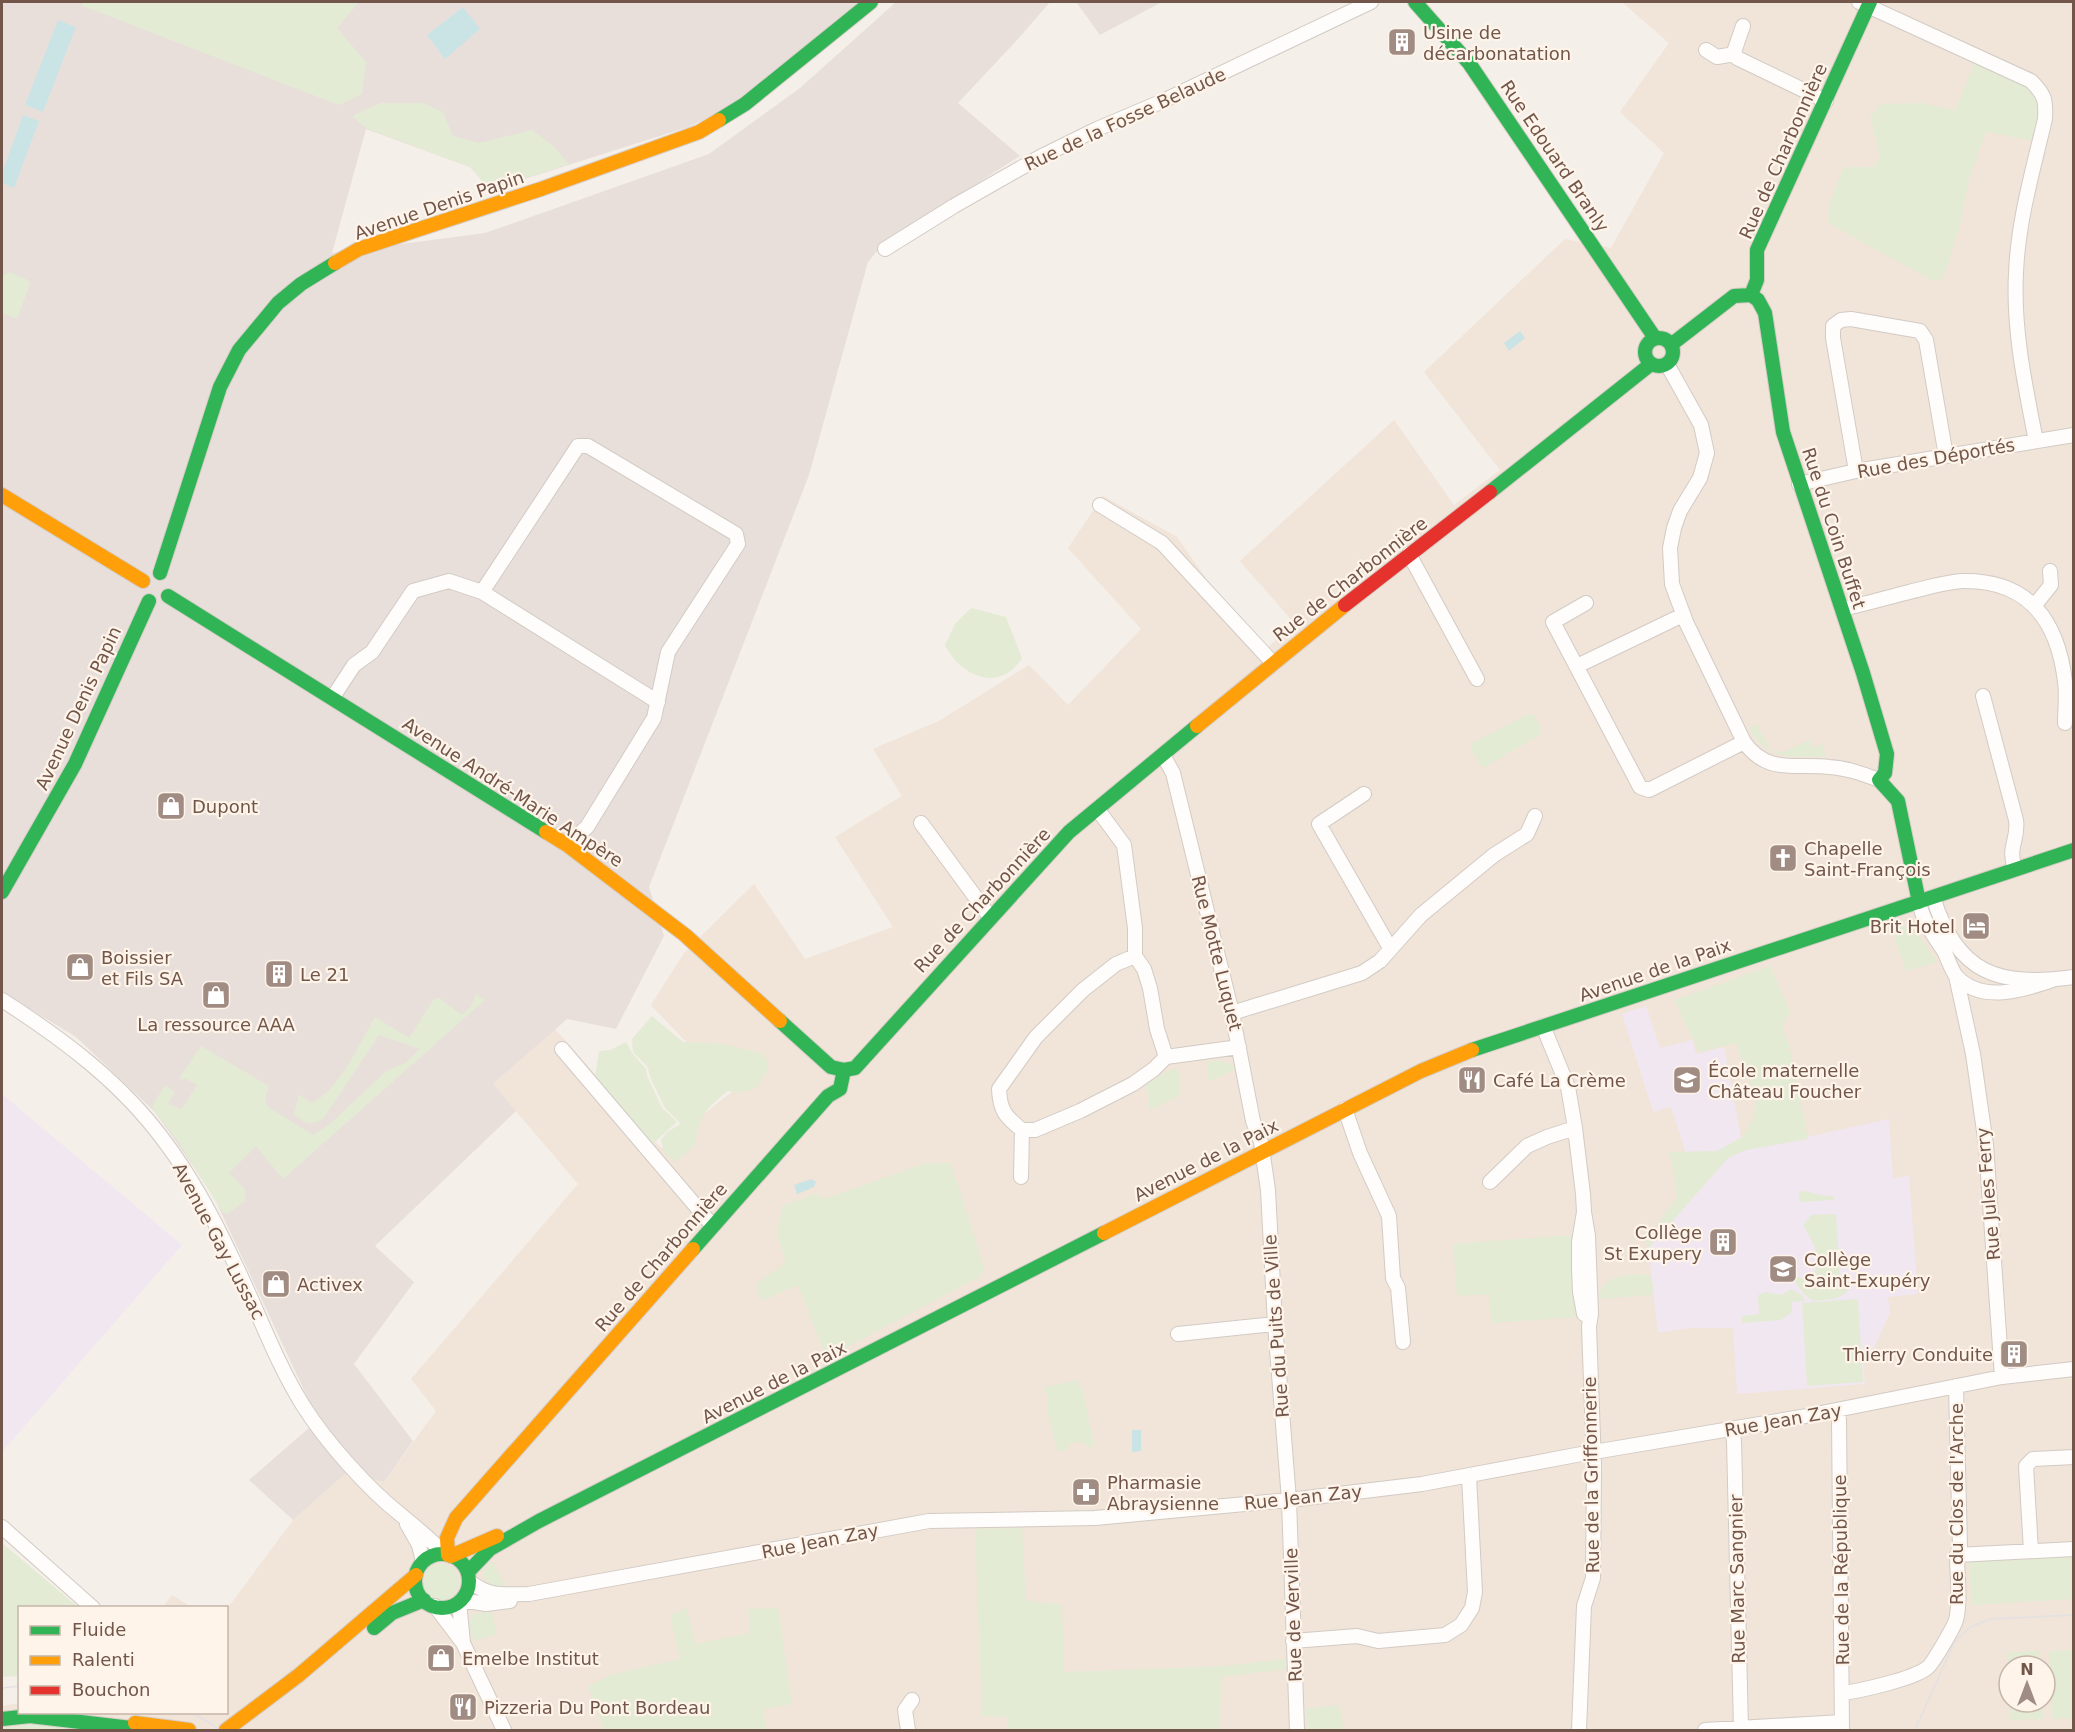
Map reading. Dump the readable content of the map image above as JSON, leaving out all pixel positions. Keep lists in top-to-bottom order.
{
  "streets": {
    "street": [
      "Rue de la Fosse Belaude",
      "Rue de Charbonnière",
      "Rue Edouard Branly",
      "Avenue Denis Papin",
      "Rue des Déportés",
      "Rue du Coin Buffet",
      "Avenue André-Marie Ampère",
      "Rue Motte Luquet",
      "Avenue de la Paix",
      "Rue Jules Ferry",
      "Avenue Gay Lussac",
      "Rue du Puits de Ville",
      "Rue Jean Zay",
      "Rue de la Griffonnerie",
      "Rue du Clos de l'Arche",
      "Rue de la République",
      "Rue Marc Sangnier",
      "Rue de Verville"
    ]
  },
  "crossings": [
    ["Rue de Charbonnière", "Rue Edouard Branly"],
    ["Rue de Charbonnière", "Rue du Coin Buffet"],
    ["Rue de Charbonnière", "Avenue André-Marie Ampère"],
    ["Rue de Charbonnière", "Rue Motte Luquet"],
    ["Rue de Charbonnière", "Avenue de la Paix"],
    ["Rue de Charbonnière", "Avenue Gay Lussac"],
    ["Rue de Charbonnière", "Rue Jean Zay"],
    ["Avenue Denis Papin", "Avenue André-Marie Ampère"],
    ["Rue des Déportés", "Rue du Coin Buffet"],
    ["Rue Motte Luquet", "Avenue de la Paix"],
    ["Rue Motte Luquet", "Rue du Puits de Ville"],
    ["Avenue de la Paix", "Avenue Gay Lussac"],
    ["Avenue de la Paix", "Rue du Puits de Ville"],
    ["Avenue de la Paix", "Rue Jean Zay"],
    ["Avenue de la Paix", "Rue de la Griffonnerie"],
    ["Rue Jules Ferry", "Rue Jean Zay"],
    ["Avenue Gay Lussac", "Rue Jean Zay"],
    ["Rue du Puits de Ville", "Rue Jean Zay"],
    ["Rue du Puits de Ville", "Rue de Verville"],
    ["Rue Jean Zay", "Rue de la Griffonnerie"],
    ["Rue Jean Zay", "Rue du Clos de l'Arche"],
    ["Rue Jean Zay", "Rue de la République"],
    ["Rue Jean Zay", "Rue Marc Sangnier"],
    ["Rue Jean Zay", "Rue de Verville"],
    ["Rue du Clos de l'Arche", "Rue de la République"]
  ],
  "places": {
    "building": [
      "Usine de décarbonatation",
      "Le 21",
      "Collège St Exupery",
      "Thierry Conduite"
    ],
    "shop": [
      "Dupont",
      "Boissier et Fils SA",
      "La ressource AAA",
      "Activex",
      "Emelbe Institut"
    ],
    "church": ["Chapelle Saint-François"],
    "hotel": ["Brit Hotel"],
    "restaurant": ["Café La Crème", "Pizzeria Du Pont Bordeau"],
    "school or university": ["École maternelle Château Foucher", "Collège Saint-Exupéry"],
    "pharmacy": ["Pharmasie Abraysienne"]
  },
  "legend": ["Fluide", "Ralenti", "Bouchon"],
  "north": "top"
}
